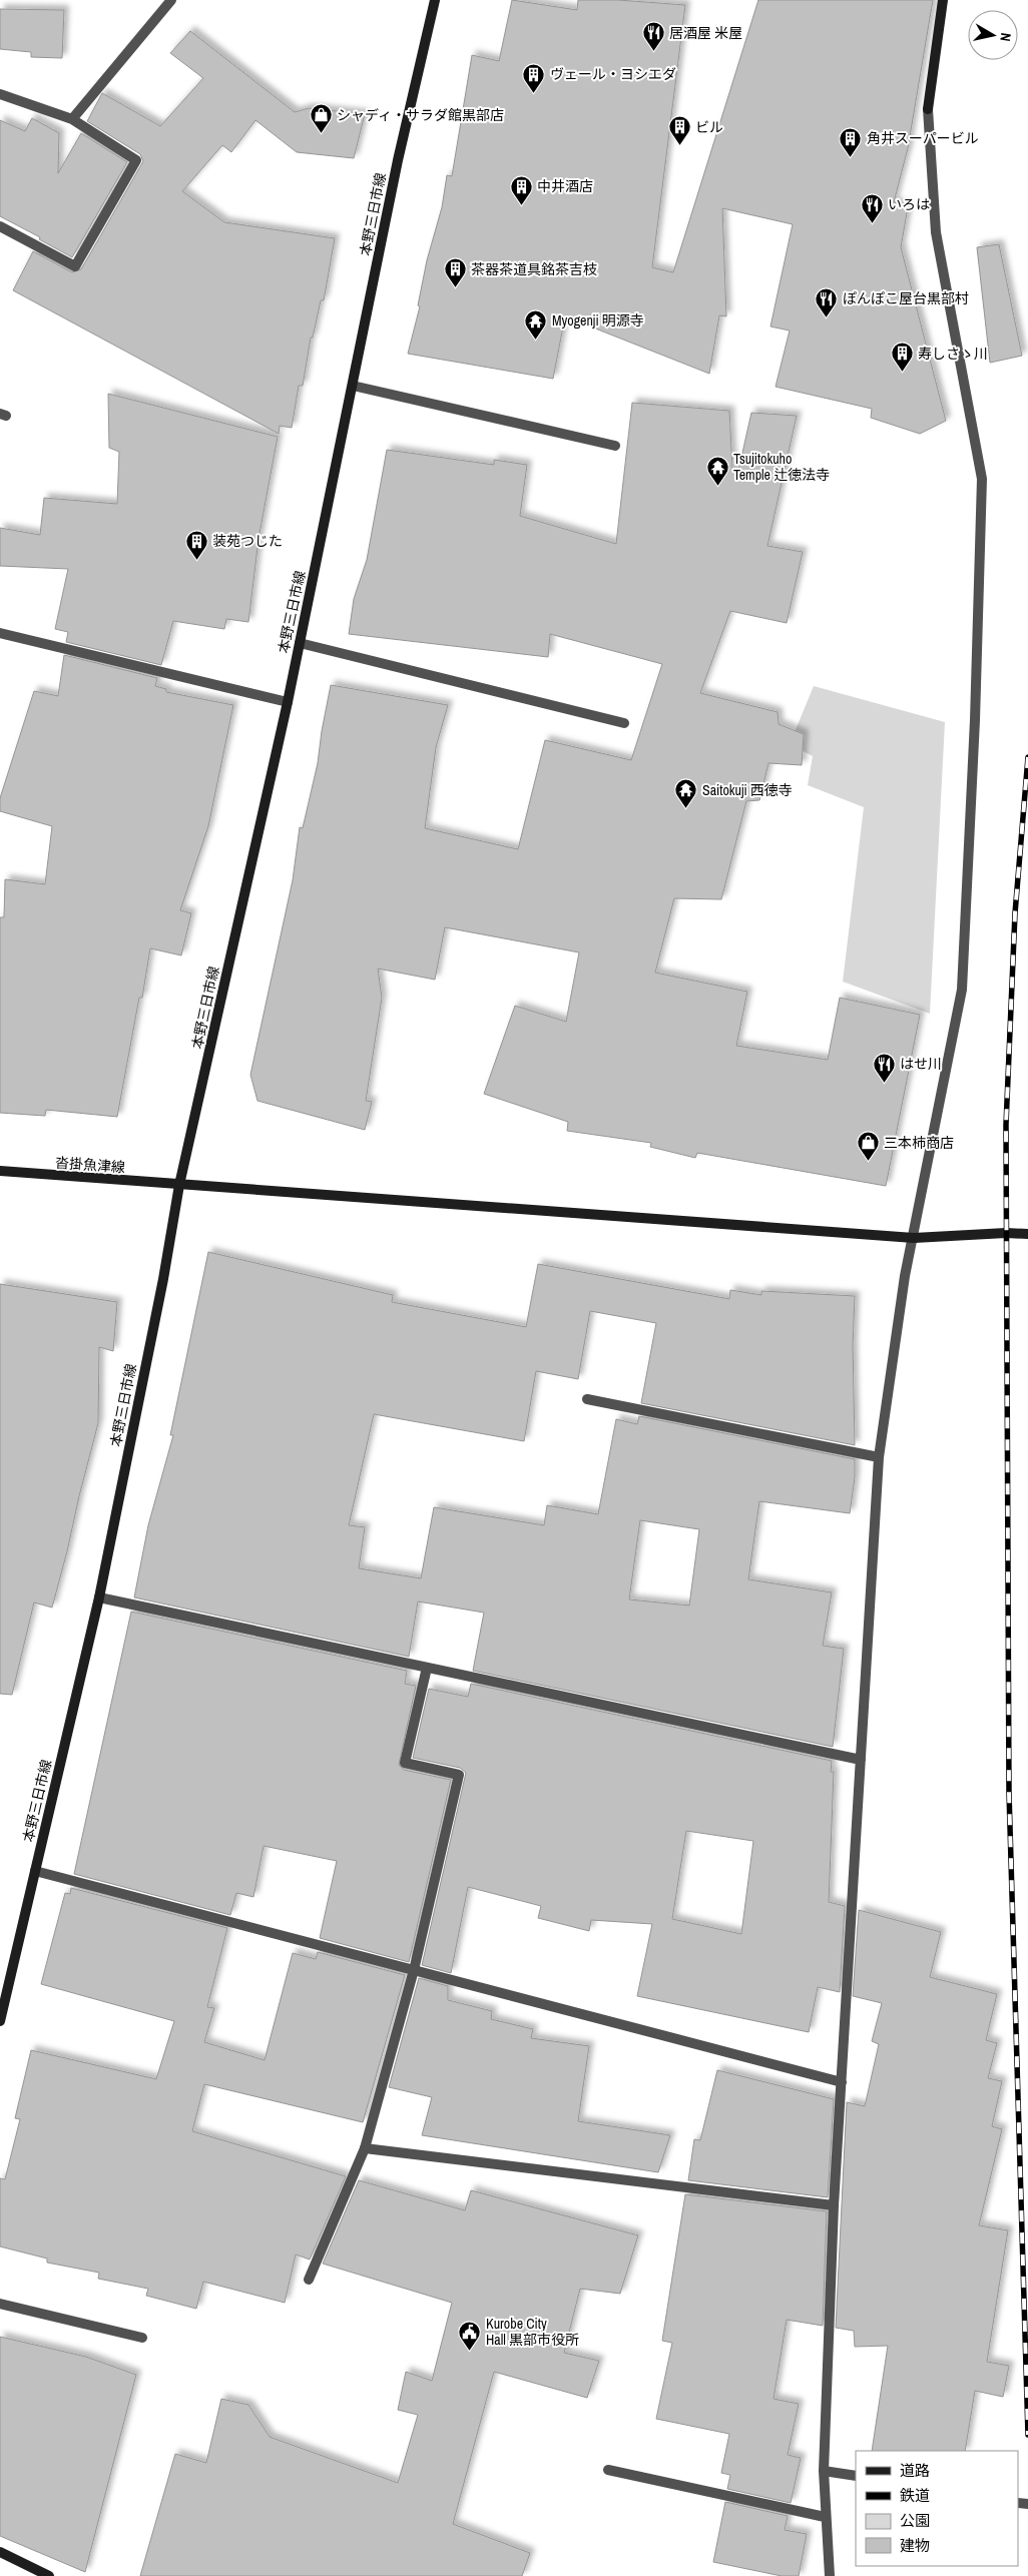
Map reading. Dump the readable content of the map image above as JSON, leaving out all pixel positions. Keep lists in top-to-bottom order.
{
  "streets": {
    "main road": ["本野三日市線", "沓掛魚津線"]
  },
  "crossings": [
    ["本野三日市線", "沓掛魚津線"]
  ],
  "places": {
    "restaurant": [
      "居酒屋 米屋",
      "いろは",
      "ぽんぽこ屋台黒部村",
      "はせ川"
    ],
    "building": [
      "ヴェール・ヨシエダ",
      "ビル",
      "角井スーパービル",
      "中井酒店",
      "茶器茶道具銘茶吉枝",
      "寿しさゝ川",
      "装苑つじた"
    ],
    "shop": ["シャディ・サラダ館黒部店", "三本柿商店"],
    "temple": ["Myogenji 明源寺", "Tsujitokuho Temple 辻徳法寺", "Saitokuji 西徳寺"],
    "public building": ["Kurobe City Hall 黒部市役所"]
  },
  "legend": [
    "道路",
    "鉄道",
    "公園",
    "建物"
  ],
  "north": "right"
}
